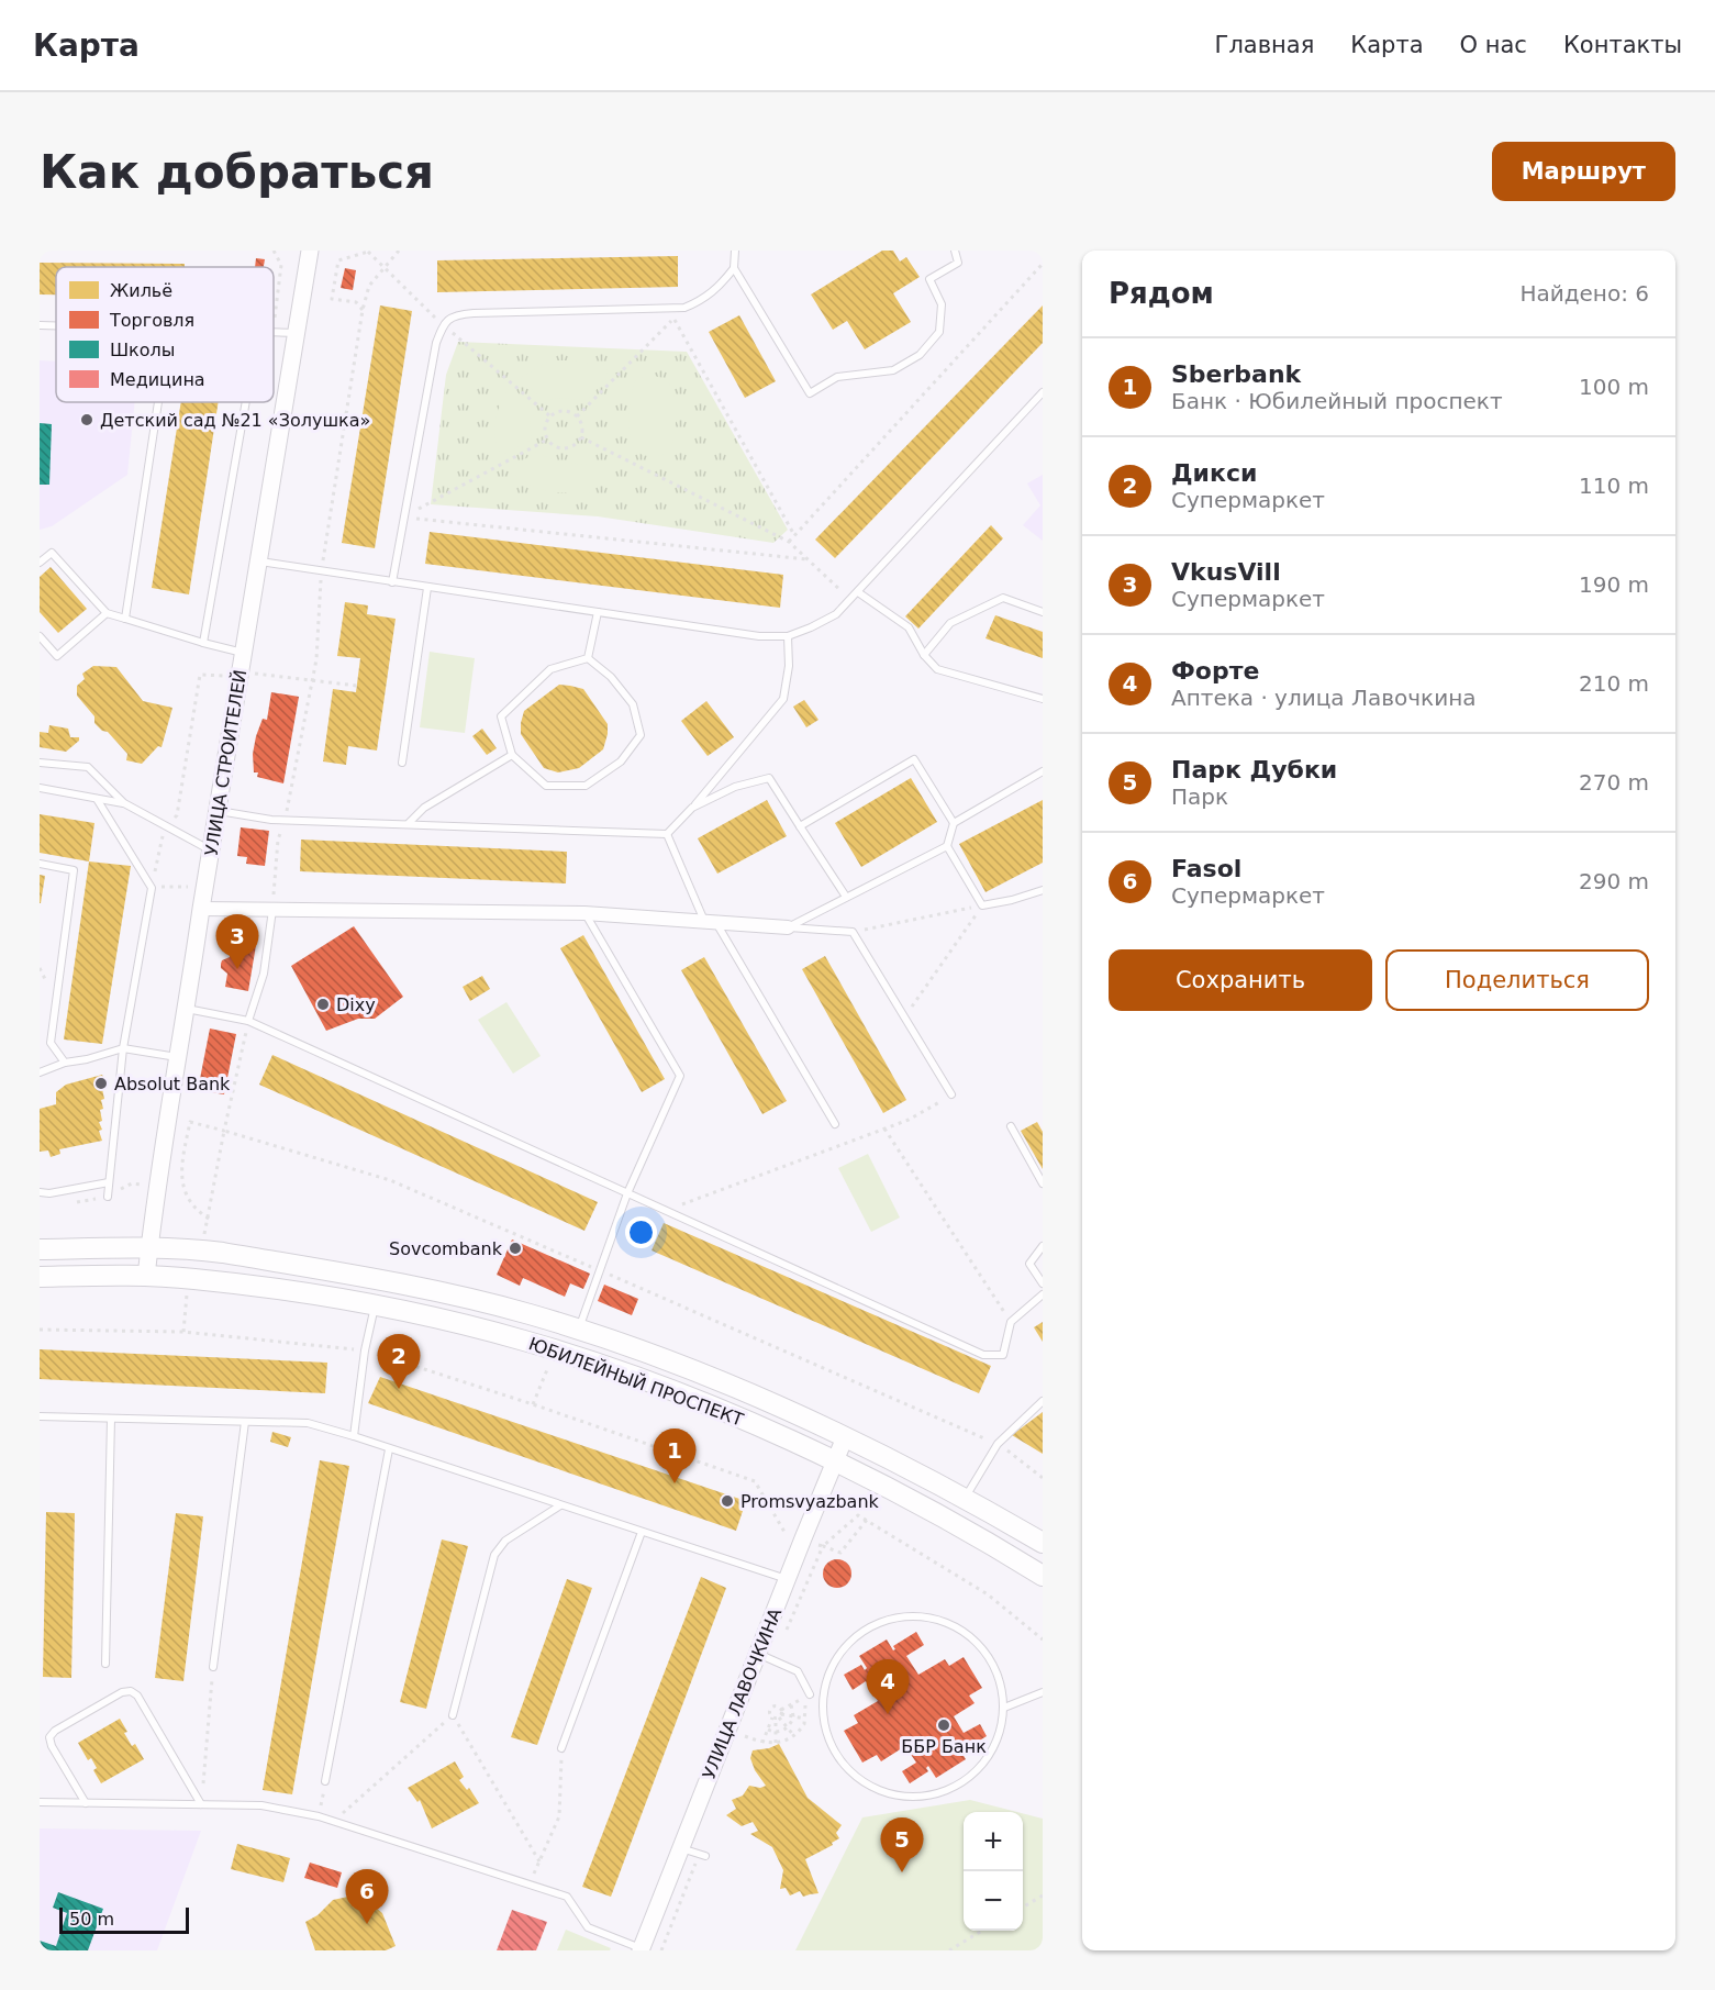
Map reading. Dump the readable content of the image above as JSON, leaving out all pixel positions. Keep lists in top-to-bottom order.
{
  "streets": {
    "main road": ["ЮБИЛЕЙНЫЙ ПРОСПЕКТ"],
    "street": ["УЛИЦА СТРОИТЕЛЕЙ", "УЛИЦА ЛАВОЧКИНА"]
  },
  "crossings": [
    ["УЛИЦА СТРОИТЕЛЕЙ", "ЮБИЛЕЙНЫЙ ПРОСПЕКТ"],
    ["ЮБИЛЕЙНЫЙ ПРОСПЕКТ", "УЛИЦА ЛАВОЧКИНА"]
  ],
  "places": [
    "Детский сад №21 «Золушка»",
    "Dixy",
    "Absolut Bank",
    "Sovcombank",
    "Promsvyazbank",
    "ББР Банк"
  ],
  "legend": [
    "Жильё",
    "Торговля",
    "Школы",
    "Медицина"
  ],
  "scale_bar": "50 m",
  "page": {
    "header": "Карта",
    "nav": [
      "Главная",
      "Карта",
      "О нас",
      "Контакты"
    ],
    "buttons": [
      "Маршрут",
      ["Сохранить", "Поделиться"]
    ],
    "title": "Как добраться",
    "heading": ["Рядом", "Найдено: 6"],
    "list": [
      {
        "mark": "1",
        "name": "Sberbank",
        "note": "Банк · Юбилейный проспект",
        "value": "100 m"
      },
      {
        "mark": "2",
        "name": "Дикси",
        "note": "Супермаркет",
        "value": "110 m"
      },
      {
        "mark": "3",
        "name": "VkusVill",
        "note": "Супермаркет",
        "value": "190 m"
      },
      {
        "mark": "4",
        "name": "Форте",
        "note": "Аптека · улица Лавочкина",
        "value": "210 m"
      },
      {
        "mark": "5",
        "name": "Парк Дубки",
        "note": "Парк",
        "value": "270 m"
      },
      {
        "mark": "6",
        "name": "Fasol",
        "note": "Супермаркет",
        "value": "290 m"
      }
    ],
    "pins": [
      "3",
      "2",
      "1",
      "4",
      "5",
      "6"
    ],
    "map_buttons": ["+", "−"],
    "scale": "50 m"
  }
}
